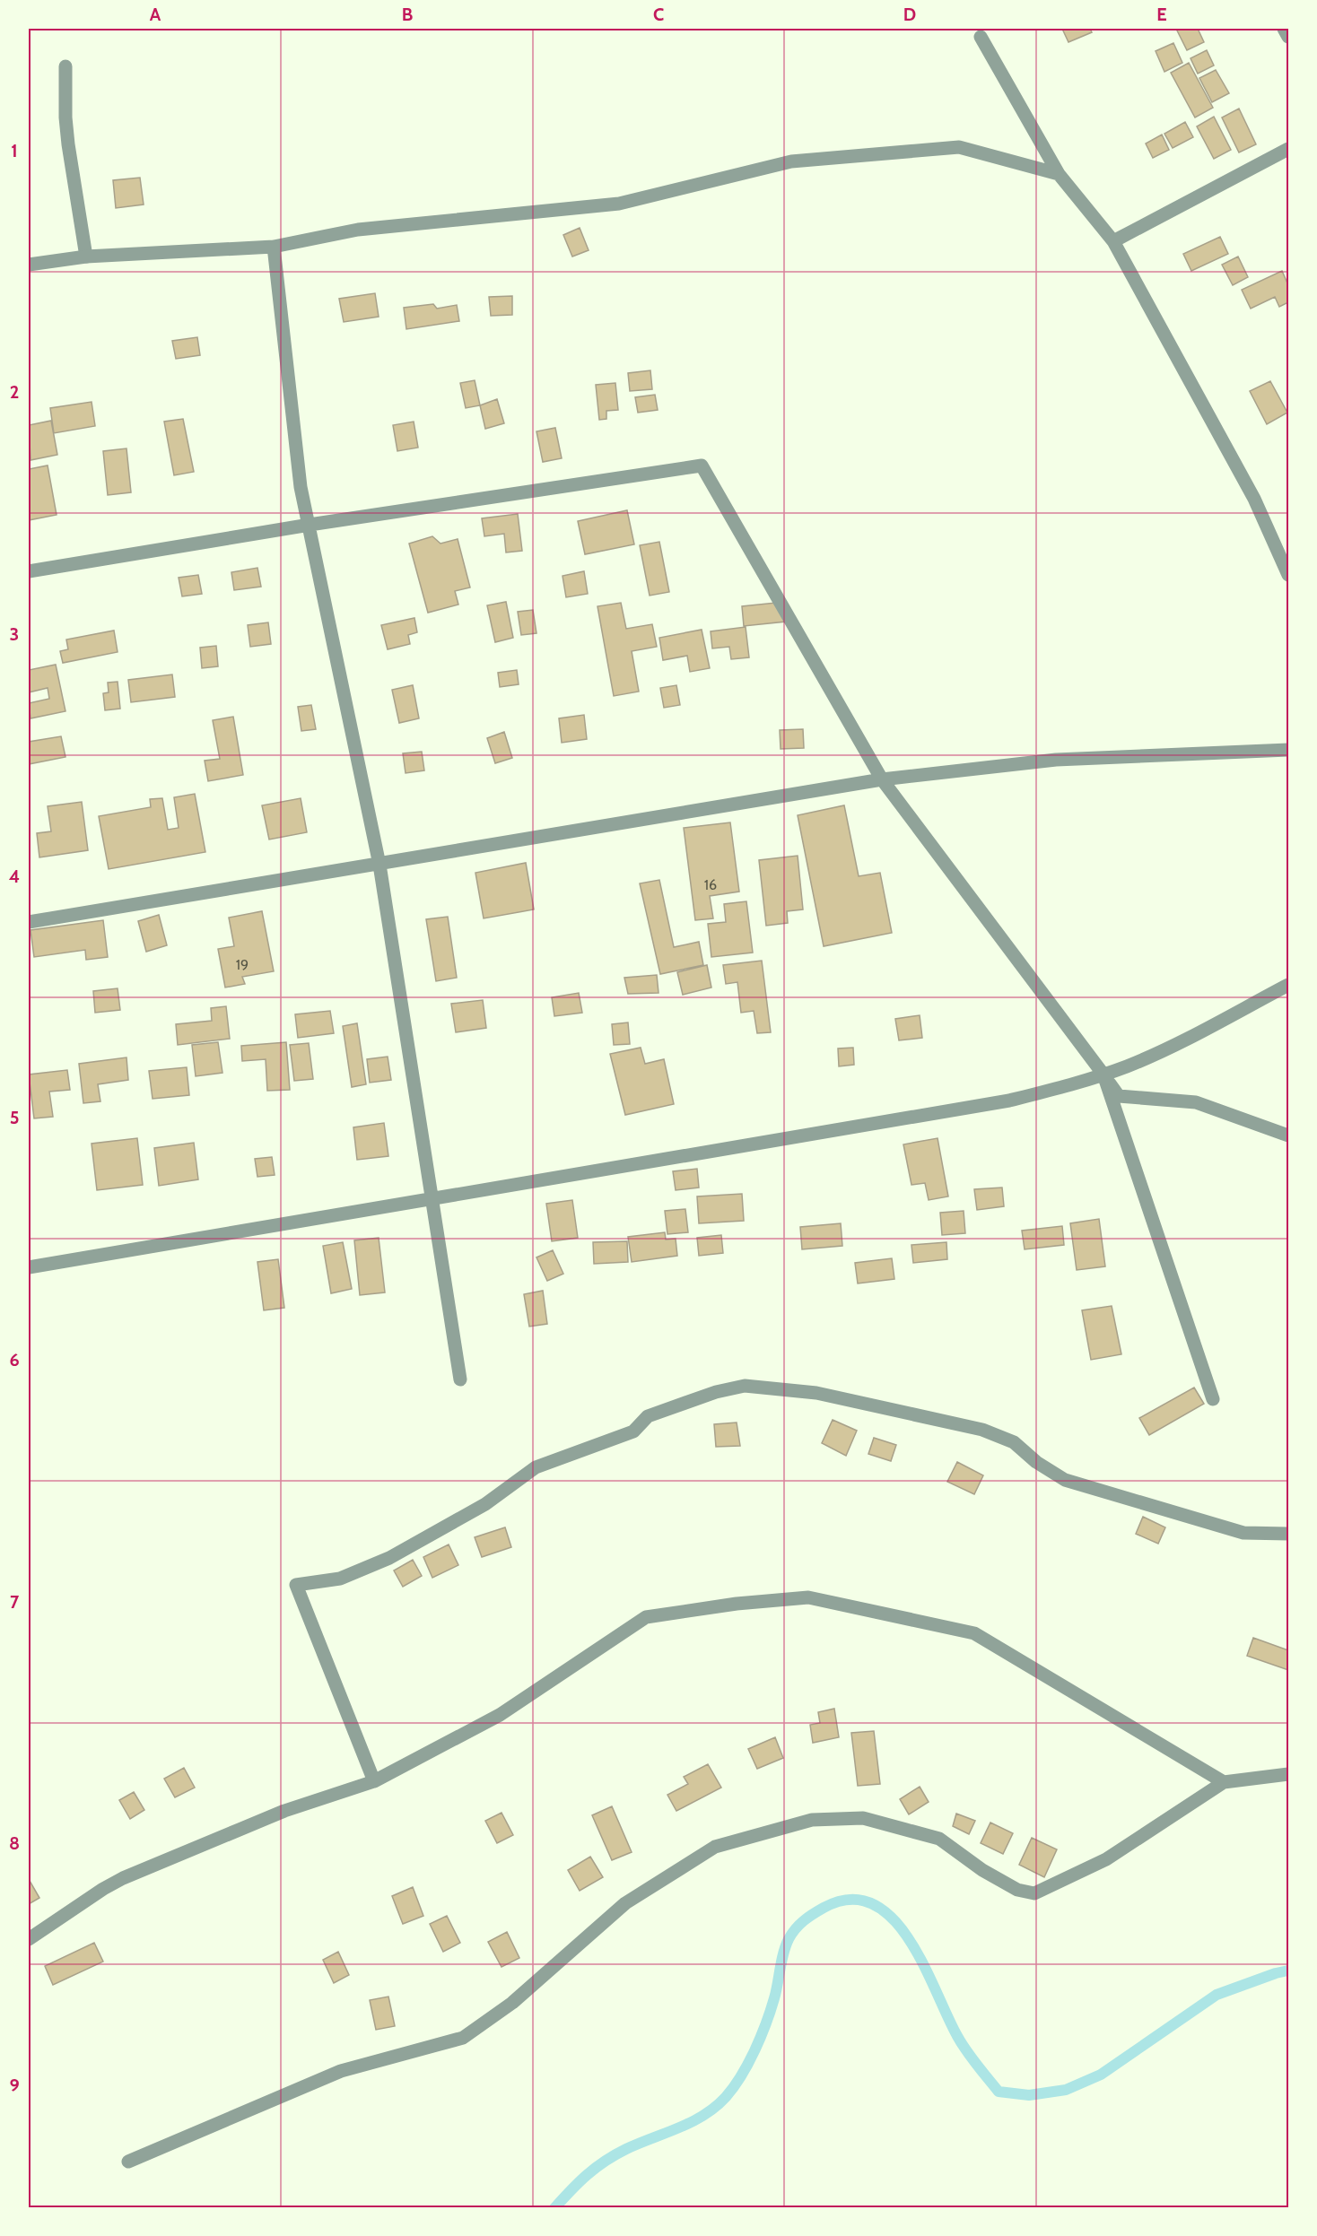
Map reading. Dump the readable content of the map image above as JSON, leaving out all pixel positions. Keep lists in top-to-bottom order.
{
  "house_numbers": ["16", "19"],
  "grid": {
    "columns": [
      "A",
      "B",
      "C",
      "D",
      "E"
    ],
    "rows": [
      "1",
      "2",
      "3",
      "4",
      "5",
      "6",
      "7",
      "8",
      "9"
    ]
  }
}
